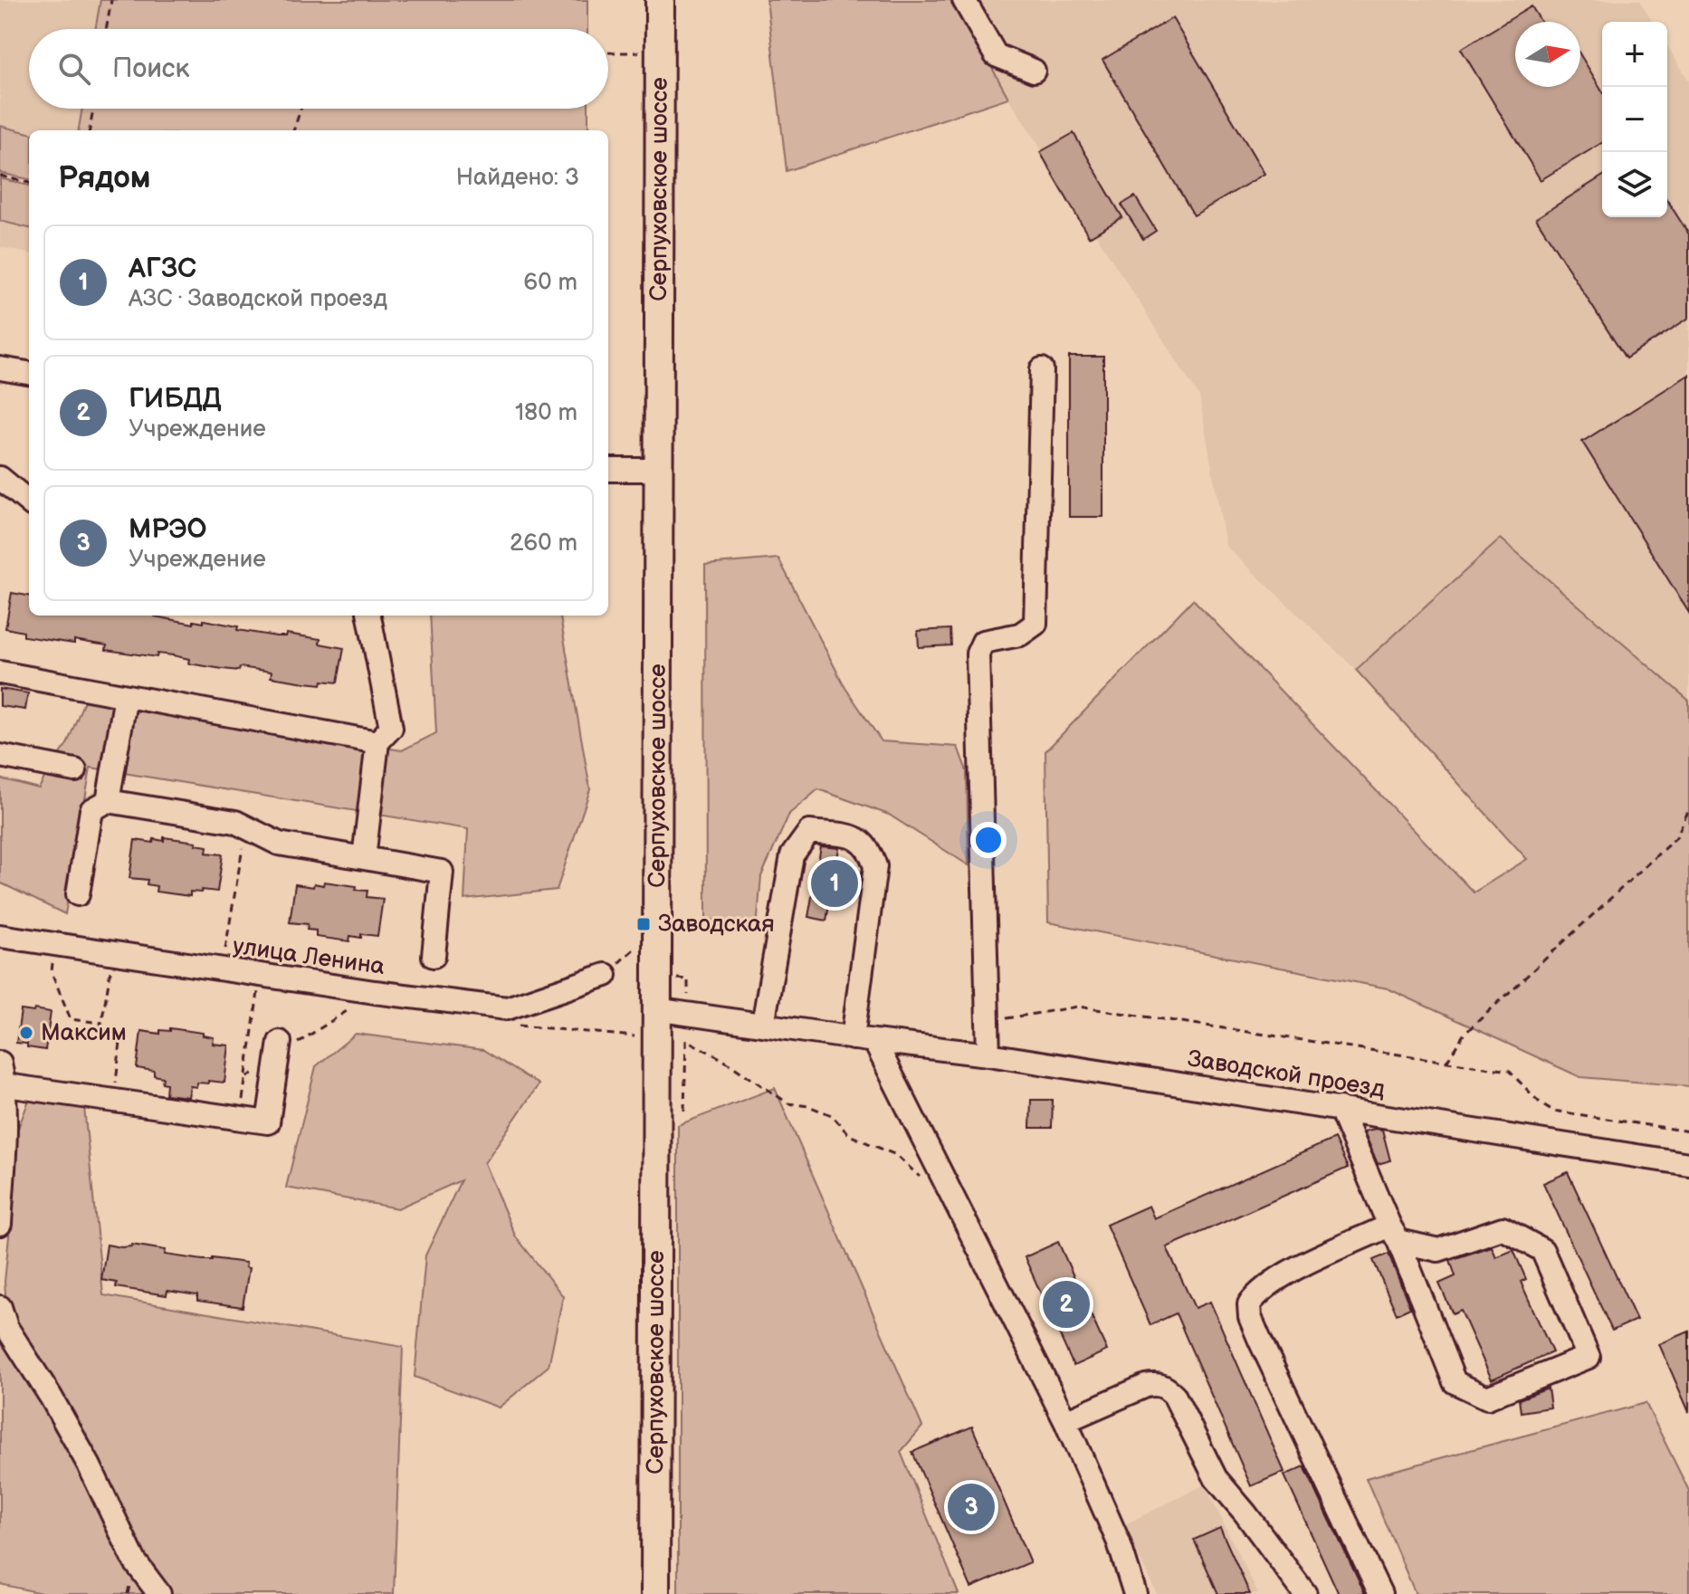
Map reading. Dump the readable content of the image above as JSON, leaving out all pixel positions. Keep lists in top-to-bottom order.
{
  "streets": {
    "main road": ["Серпуховское шоссе"],
    "street": ["улица Ленина", "Заводской проезд"]
  },
  "crossings": [
    ["Серпуховское шоссе", "Заводской проезд"]
  ],
  "places": {
    "transit": ["Заводская"],
    "other": ["Максим"]
  },
  "north": "right",
  "page": {
    "map_buttons": ["+", "−"],
    "search": "Поиск",
    "heading": ["Рядом", "Найдено: 3"],
    "list": [
      {
        "mark": "1",
        "name": "АГЗС",
        "note": "АЗС · Заводской проезд",
        "value": "60 m"
      },
      {
        "mark": "2",
        "name": "ГИБДД",
        "note": "Учреждение",
        "value": "180 m"
      },
      {
        "mark": "3",
        "name": "МРЭО",
        "note": "Учреждение",
        "value": "260 m"
      }
    ],
    "pins": ["1", "2", "3"]
  }
}
